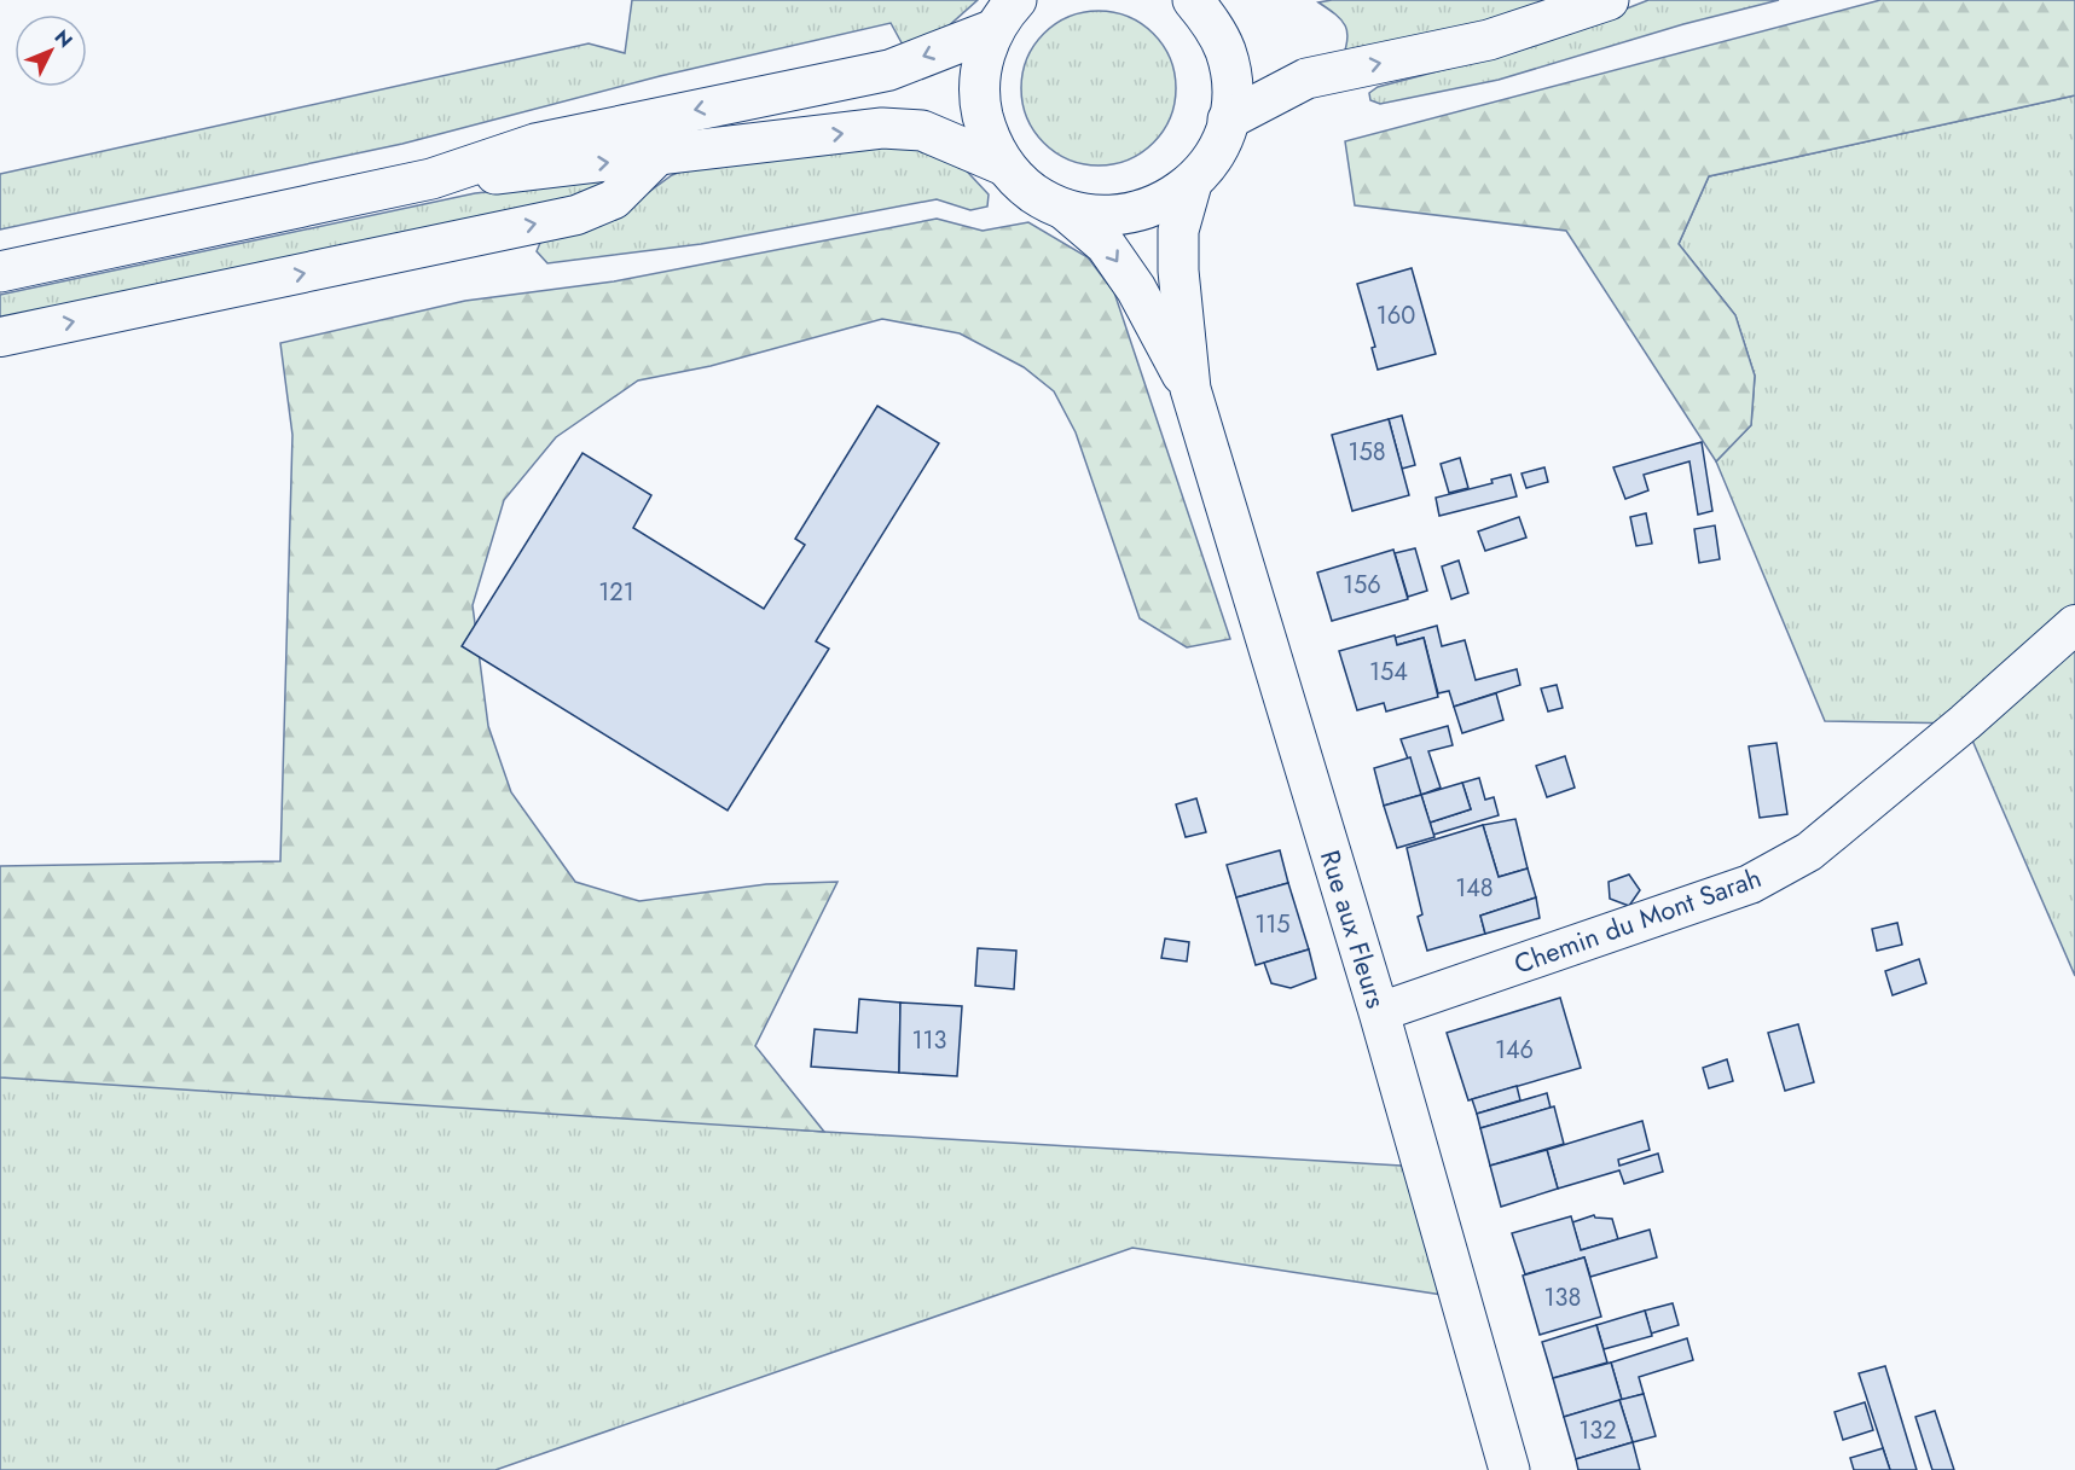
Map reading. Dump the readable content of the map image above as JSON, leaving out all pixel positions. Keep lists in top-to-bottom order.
{
  "streets": {
    "main road": ["Rue aux Fleurs"],
    "street": ["Chemin du Mont Sarah"]
  },
  "crossings": [
    ["Chemin du Mont Sarah", "Rue aux Fleurs"]
  ],
  "house_numbers": [
    "160",
    "158",
    "156",
    "121",
    "154",
    "148",
    "115",
    "113",
    "146",
    "138",
    "132"
  ],
  "north": "top right"
}
